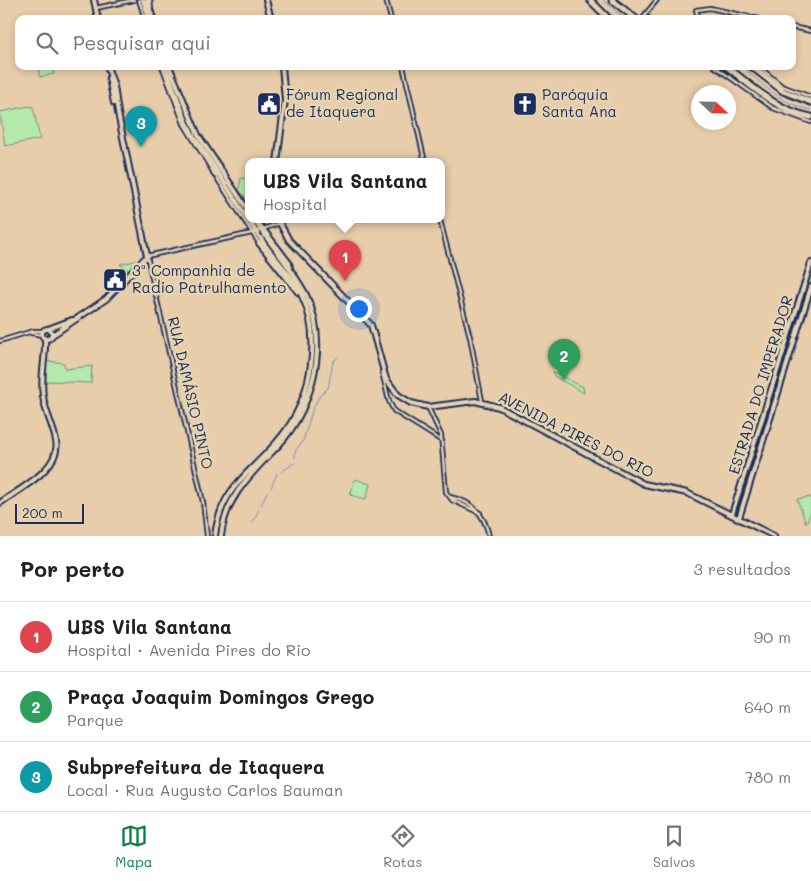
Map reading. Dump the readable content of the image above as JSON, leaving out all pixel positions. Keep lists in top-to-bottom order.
{
  "streets": {
    "main road": ["ESTRADA DO IMPERADOR", "AVENIDA PIRES DO RIO"],
    "street": ["RUA DAMÁSIO PINTO"]
  },
  "crossings": [
    ["ESTRADA DO IMPERADOR", "AVENIDA PIRES DO RIO"]
  ],
  "places": {
    "public building": ["Fórum Regional de Itaquera", "3ª Companhia de Radio Patrulhamento"],
    "church": ["Paróquia Santa Ana"]
  },
  "scale_bar": "200 m",
  "north": "right",
  "page": {
    "search": "Pesquisar aqui",
    "pins": ["3", "1", "2"],
    "popup": ["UBS Vila Santana", "Hospital"],
    "scale": "200 m",
    "heading": ["Por perto", "3 resultados"],
    "list": [
      {
        "mark": "1",
        "name": "UBS Vila Santana",
        "note": "Hospital · Avenida Pires do Rio",
        "value": "90 m"
      },
      {
        "mark": "2",
        "name": "Praça Joaquim Domingos Grego",
        "note": "Parque",
        "value": "640 m"
      },
      {
        "mark": "3",
        "name": "Subprefeitura de Itaquera",
        "note": "Local · Rua Augusto Carlos Bauman",
        "value": "780 m"
      }
    ],
    "nav": ["Mapa", "Rotas", "Salvos"]
  }
}
